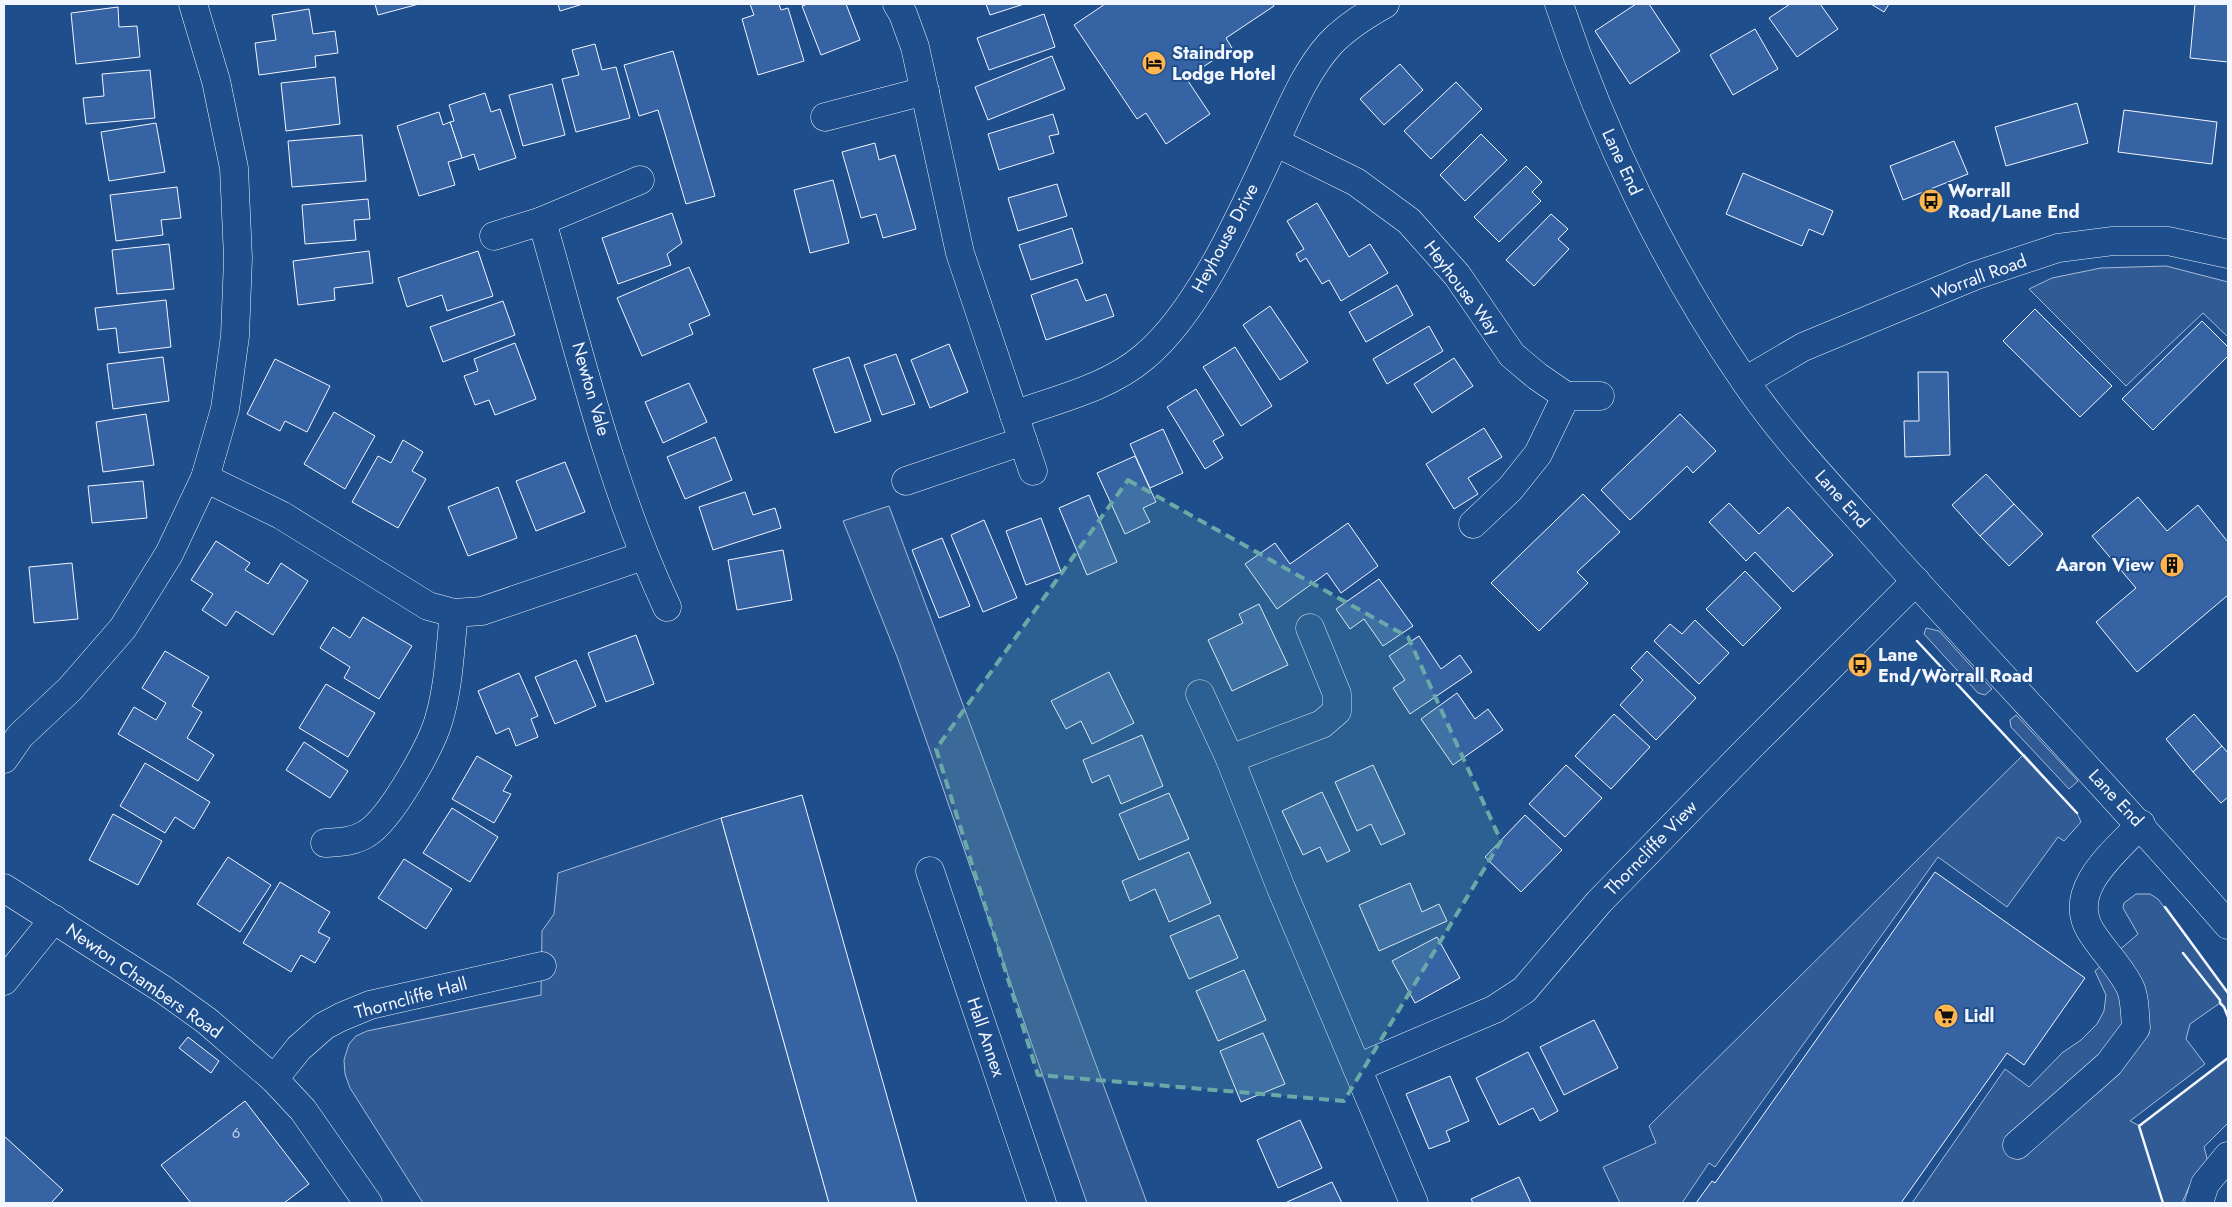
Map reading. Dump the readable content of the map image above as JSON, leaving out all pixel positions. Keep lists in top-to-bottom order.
{
  "streets": {
    "street": [
      "Lane End",
      "Heyhouse Drive",
      "Worrall Road",
      "Heyhouse Way",
      "Newton Vale",
      "Thorncliffe View",
      "Newton Chambers Road",
      "Thorncliffe Hall",
      "Hall Annex"
    ]
  },
  "crossings": [
    ["Lane End", "Worrall Road"],
    ["Lane End", "Thorncliffe View"],
    ["Heyhouse Drive", "Heyhouse Way"],
    ["Newton Chambers Road", "Thorncliffe Hall"]
  ],
  "places": {
    "hotel": ["Staindrop Lodge Hotel"],
    "bus stop": ["Worrall Road/Lane End", "Lane End/Worrall Road"],
    "building": ["Aaron View"],
    "supermarket": ["Lidl"]
  },
  "house_numbers": ["6"]
}
